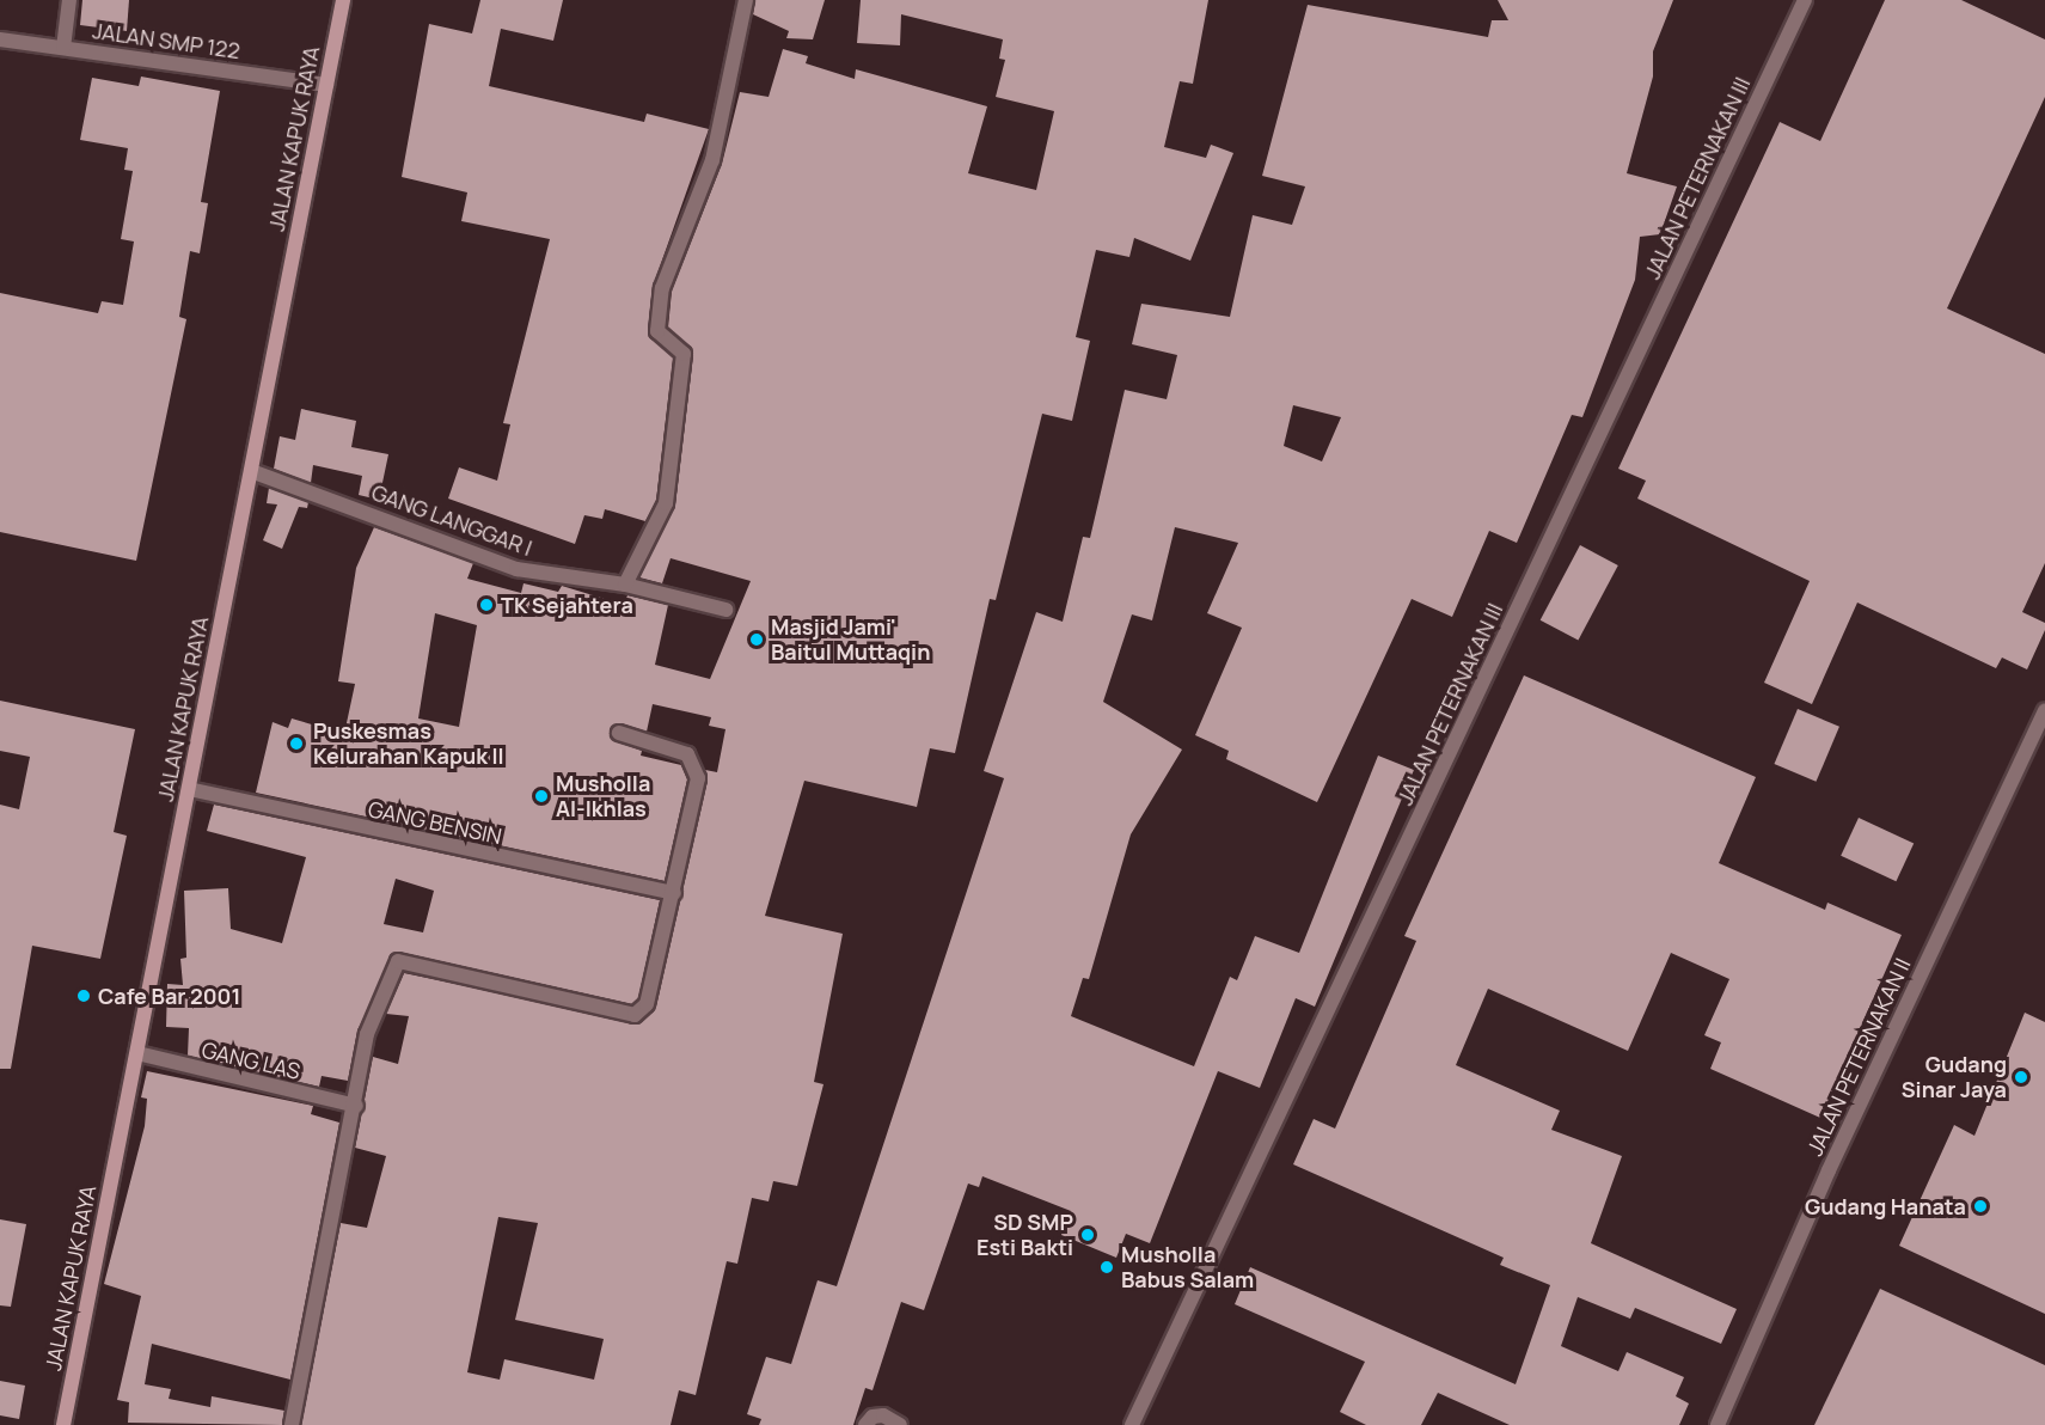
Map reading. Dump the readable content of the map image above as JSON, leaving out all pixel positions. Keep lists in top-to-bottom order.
{
  "streets": {
    "main road": ["JALAN KAPUK RAYA"],
    "street": [
      "JALAN SMP 122",
      "JALAN PETERNAKAN III",
      "GANG LANGGAR I",
      "GANG BENSIN",
      "JALAN PETERNAKAN II",
      "GANG LAS"
    ]
  },
  "crossings": [
    ["JALAN SMP 122", "JALAN KAPUK RAYA"],
    ["JALAN KAPUK RAYA", "GANG LANGGAR I"],
    ["JALAN KAPUK RAYA", "GANG BENSIN"],
    ["JALAN KAPUK RAYA", "GANG LAS"]
  ],
  "places": [
    "TK Sejahtera",
    "Masjid Jami' Baitul Muttaqin",
    "Puskesmas Kelurahan Kapuk II",
    "Musholla Al-Ikhlas",
    "Cafe Bar 2001",
    "Gudang Sinar Jaya",
    "Gudang Hanata",
    "SD SMP Esti Bakti",
    "Musholla Babus Salam"
  ]
}
